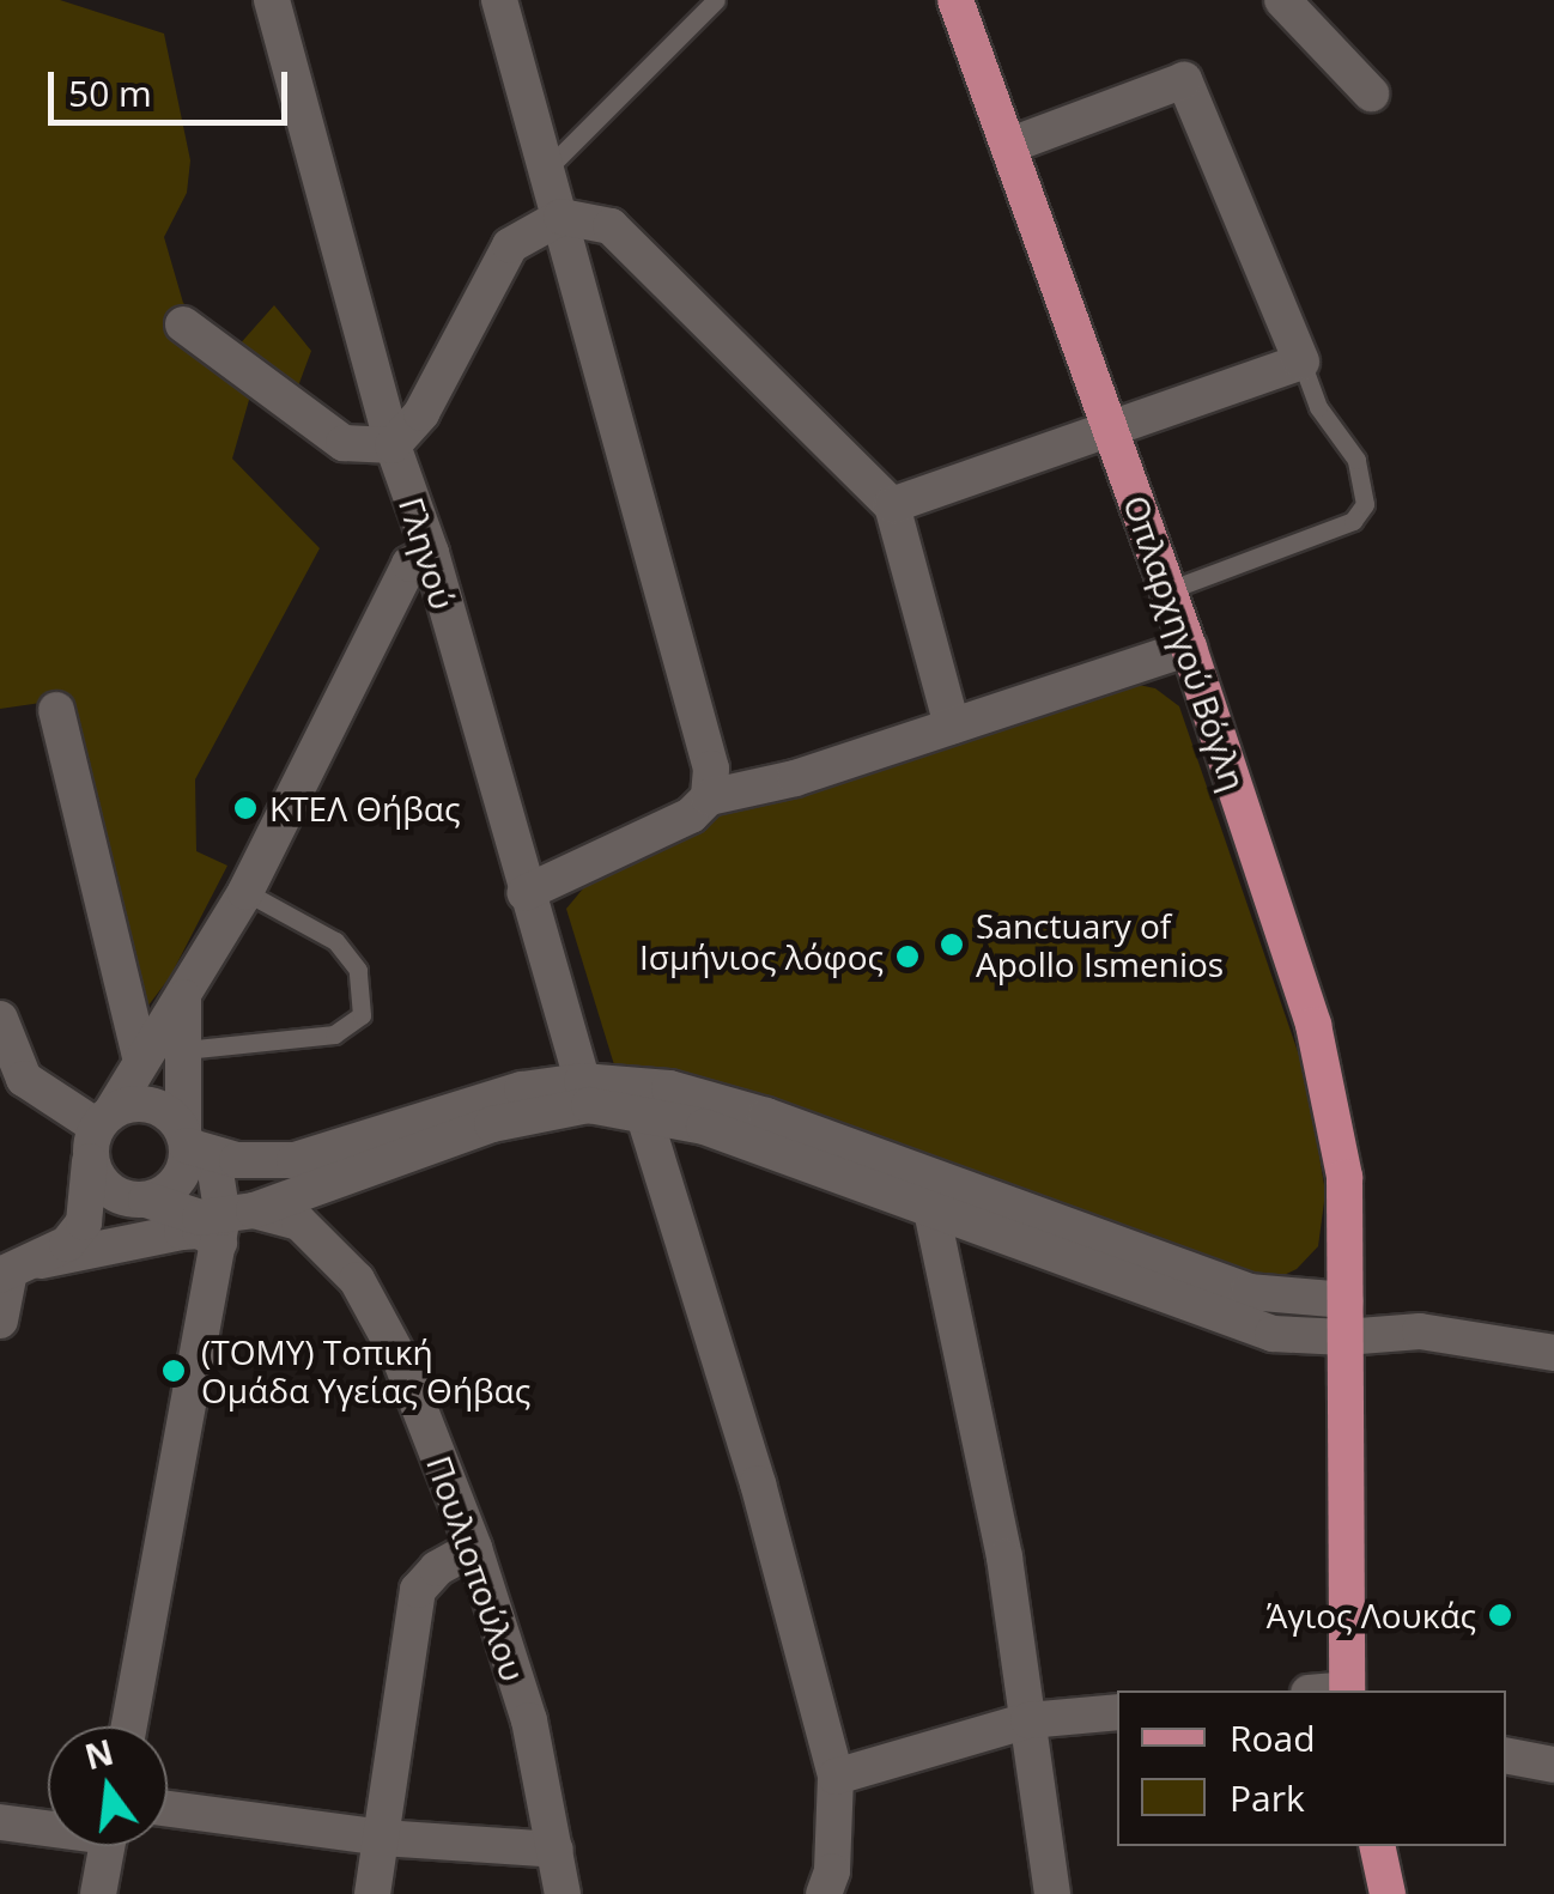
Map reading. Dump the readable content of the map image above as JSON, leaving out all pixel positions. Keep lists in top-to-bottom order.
{
  "streets": {
    "main road": ["Οπλαρχηγού Βόγλη"],
    "street": ["Γληνού", "Πουλιοπούλου"]
  },
  "places": [
    "ΚΤΕΛ Θήβας",
    "Sanctuary of Apollo Ismenios",
    "Ισμήνιος λόφος",
    "(ΤΟΜΥ) Τοπική Ομάδα Υγείας Θήβας",
    "Άγιος Λουκάς"
  ],
  "legend": ["Road", "Park"],
  "scale_bar": "50 m",
  "north": "top"
}
